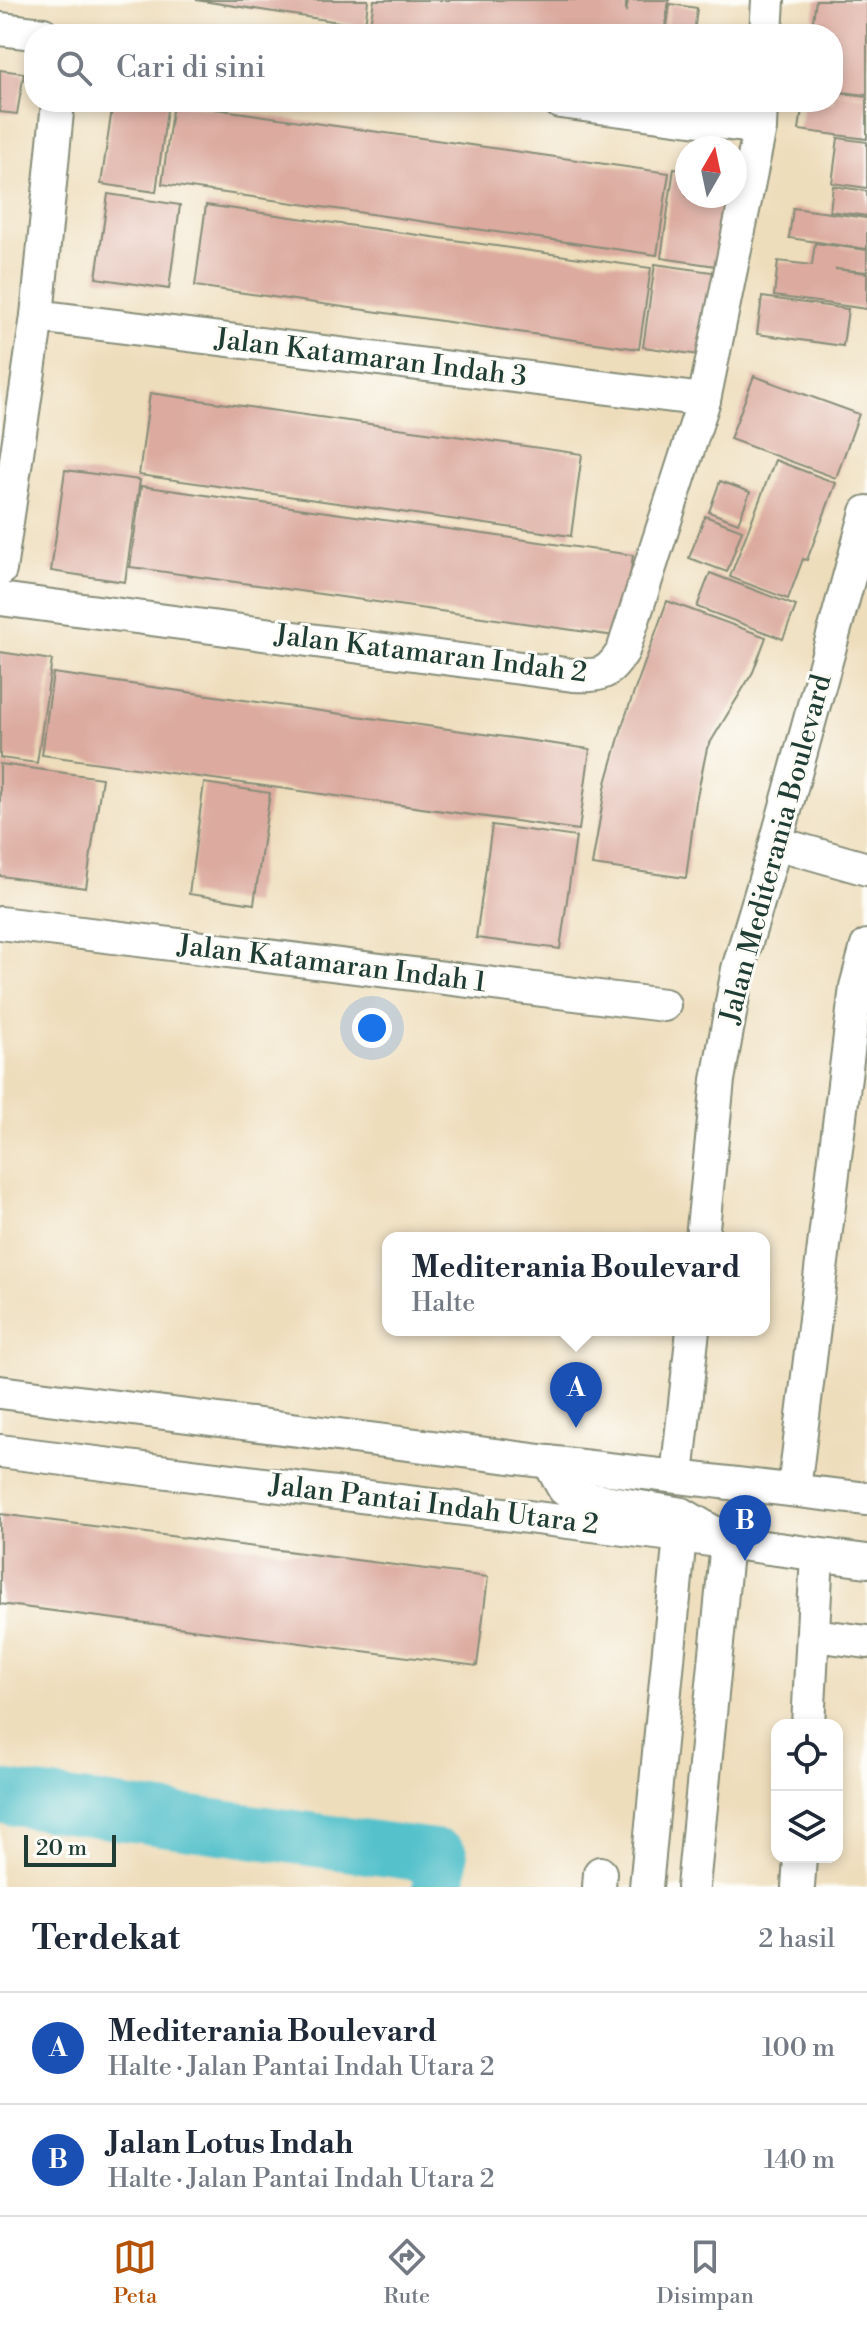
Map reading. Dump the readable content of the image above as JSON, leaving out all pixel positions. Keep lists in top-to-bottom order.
{
  "streets": {
    "street": [
      "Jalan Katamaran Indah 3",
      "Jalan Katamaran Indah 2",
      "Jalan Mediterania Boulevard",
      "Jalan Katamaran Indah 1",
      "Jalan Pantai Indah Utara 2"
    ]
  },
  "crossings": [
    ["Jalan Katamaran Indah 3", "Jalan Katamaran Indah 2"]
  ],
  "scale_bar": "20 m",
  "north": "top",
  "page": {
    "search": "Cari di sini",
    "popup": ["Mediterania Boulevard", "Halte"],
    "pins": ["A", "B"],
    "scale": "20 m",
    "heading": ["Terdekat", "2 hasil"],
    "list": [
      {
        "mark": "A",
        "name": "Mediterania Boulevard",
        "note": "Halte · Jalan Pantai Indah Utara 2",
        "value": "100 m"
      },
      {
        "mark": "B",
        "name": "Jalan Lotus Indah",
        "note": "Halte · Jalan Pantai Indah Utara 2",
        "value": "140 m"
      }
    ],
    "nav": ["Peta", "Rute", "Disimpan"]
  }
}
